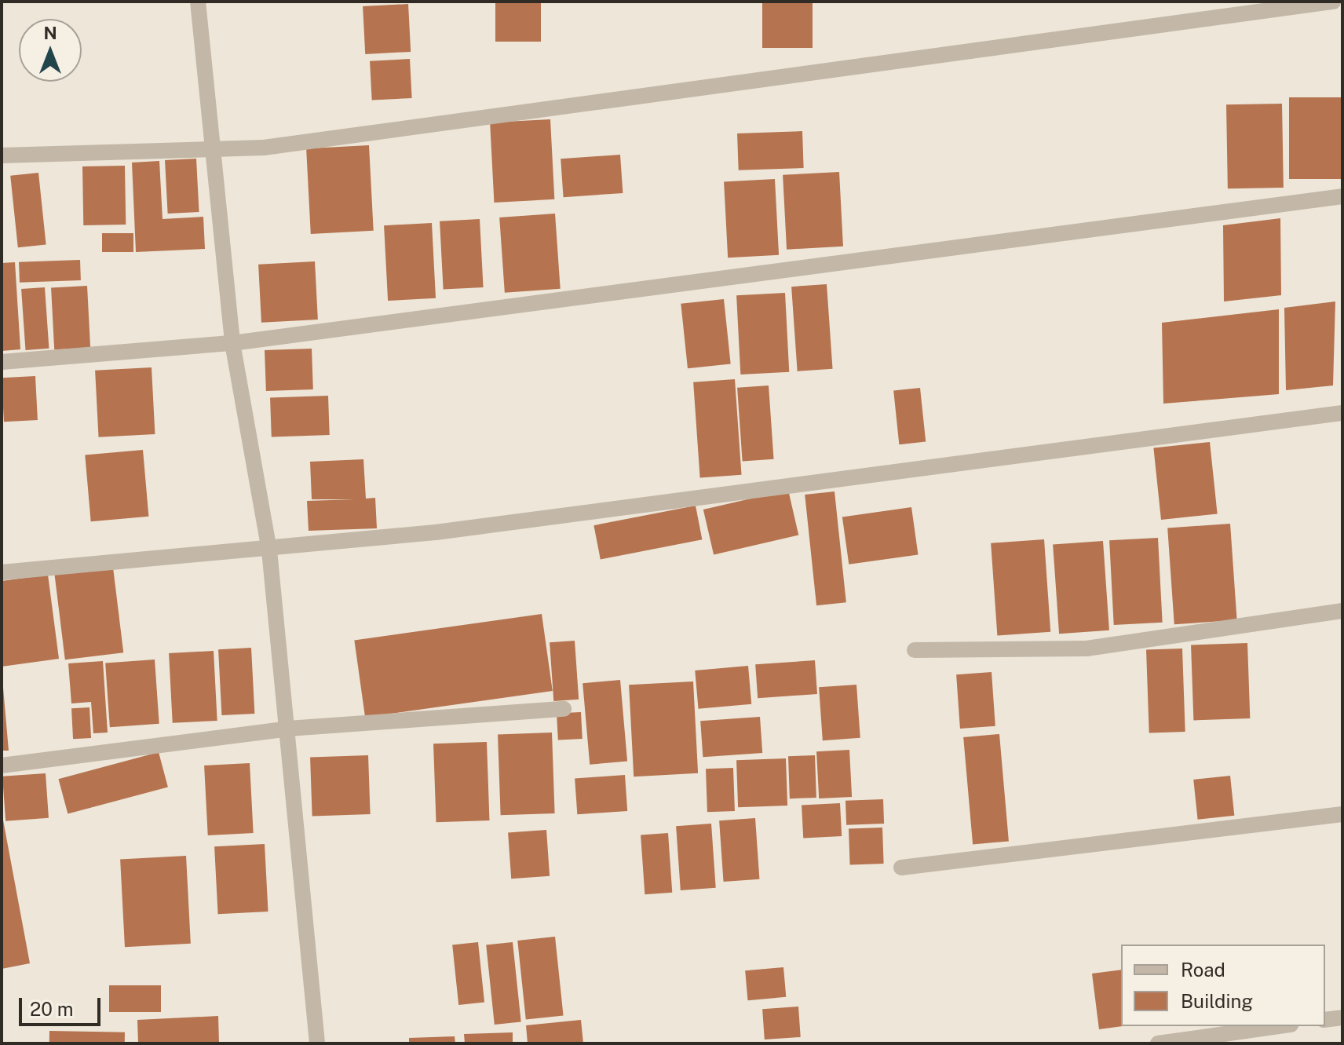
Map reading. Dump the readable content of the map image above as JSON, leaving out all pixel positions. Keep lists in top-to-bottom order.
{
  "legend": ["Road", "Building"],
  "scale_bar": "20 m",
  "north": "top"
}
